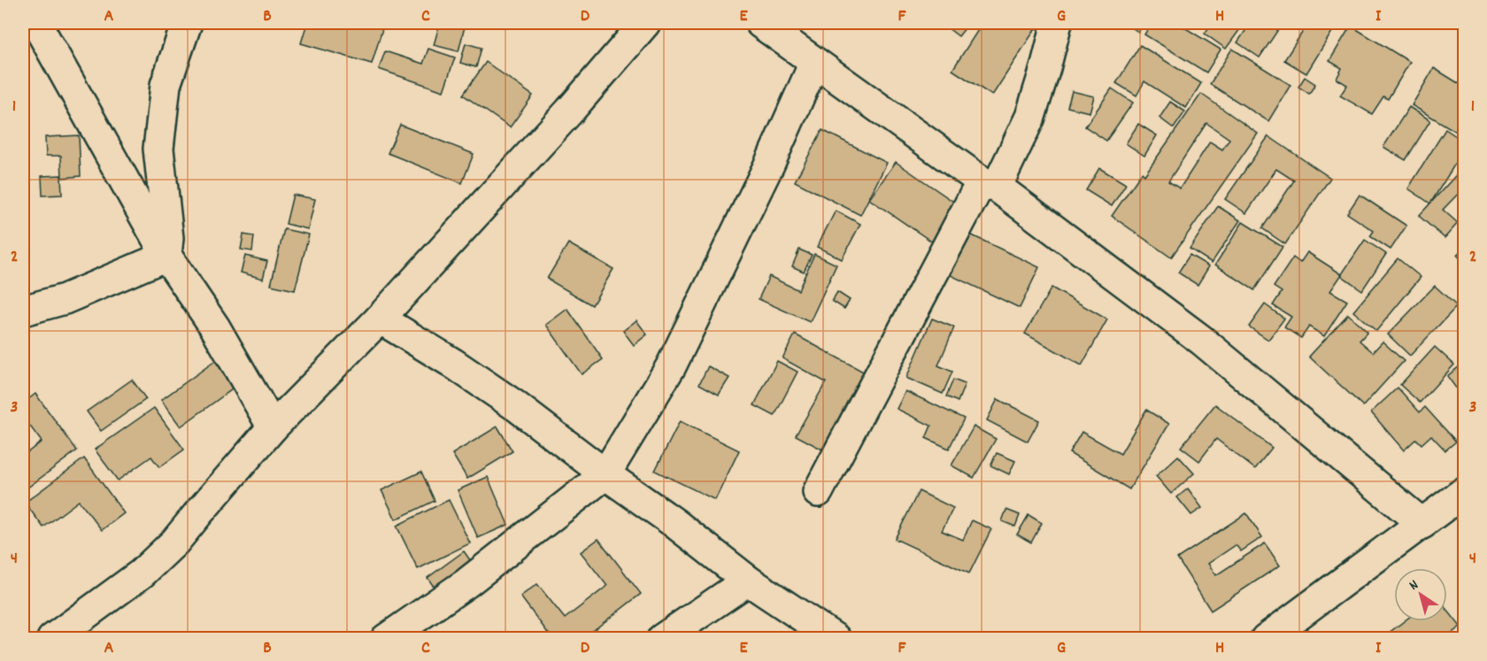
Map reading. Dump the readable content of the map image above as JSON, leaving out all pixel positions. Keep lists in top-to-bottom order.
{
  "north": "top left",
  "grid": {
    "columns": [
      "A",
      "B",
      "C",
      "D",
      "E",
      "F",
      "G",
      "H",
      "I"
    ],
    "rows": [
      "1",
      "2",
      "3",
      "4"
    ]
  }
}
